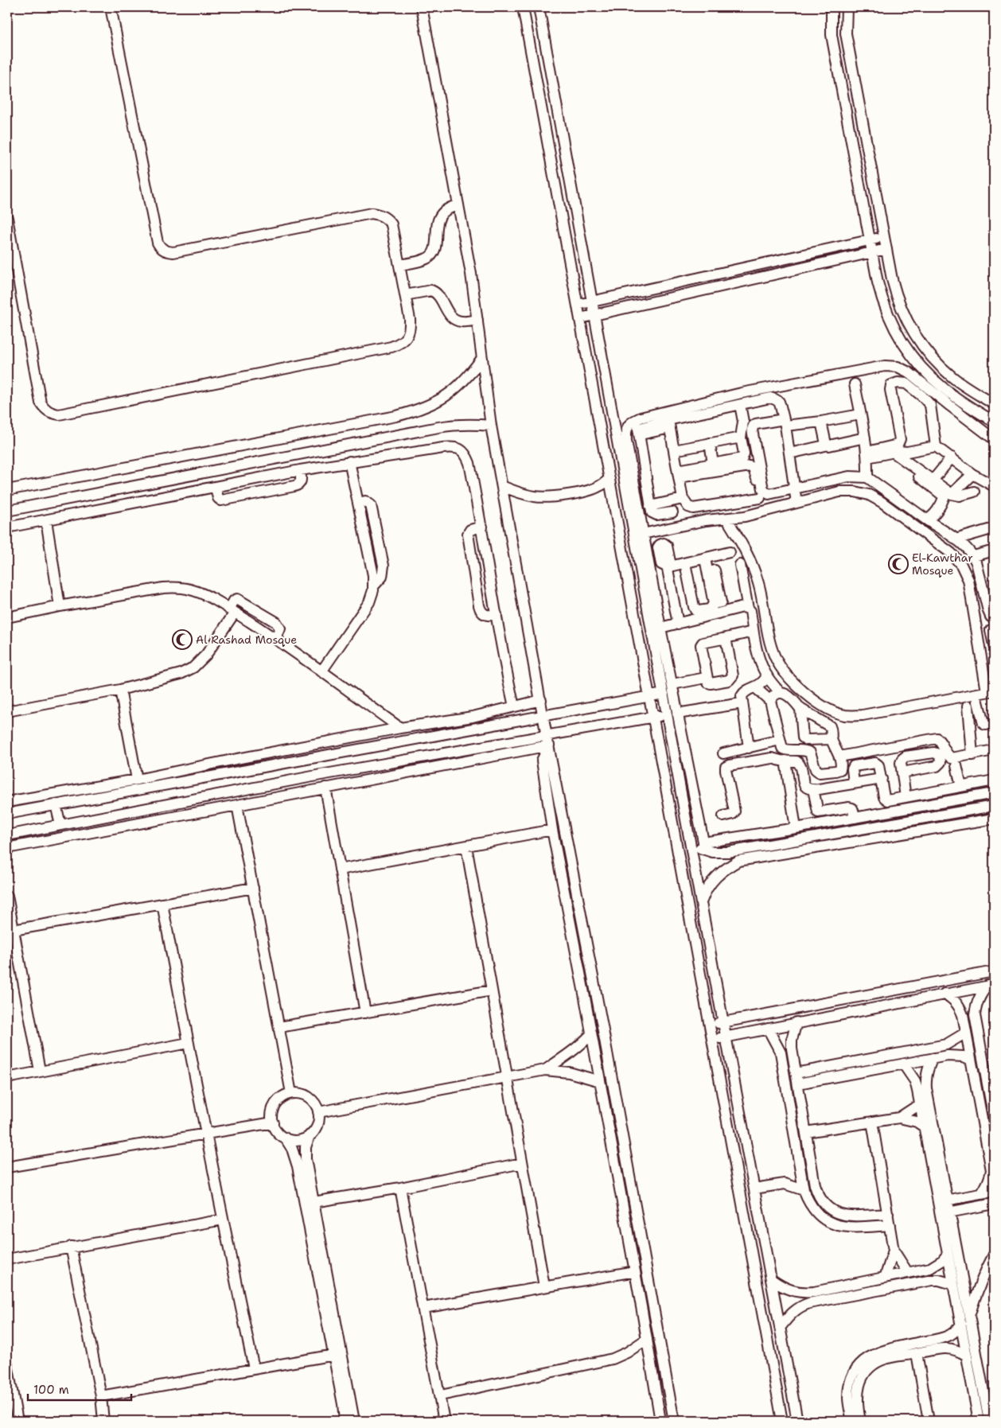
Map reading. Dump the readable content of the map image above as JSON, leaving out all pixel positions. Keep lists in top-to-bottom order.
{
  "places": {
    "mosque": ["El-Kawthar Mosque", "Al Rashad Mosque"]
  },
  "scale_bar": "100 m"
}
